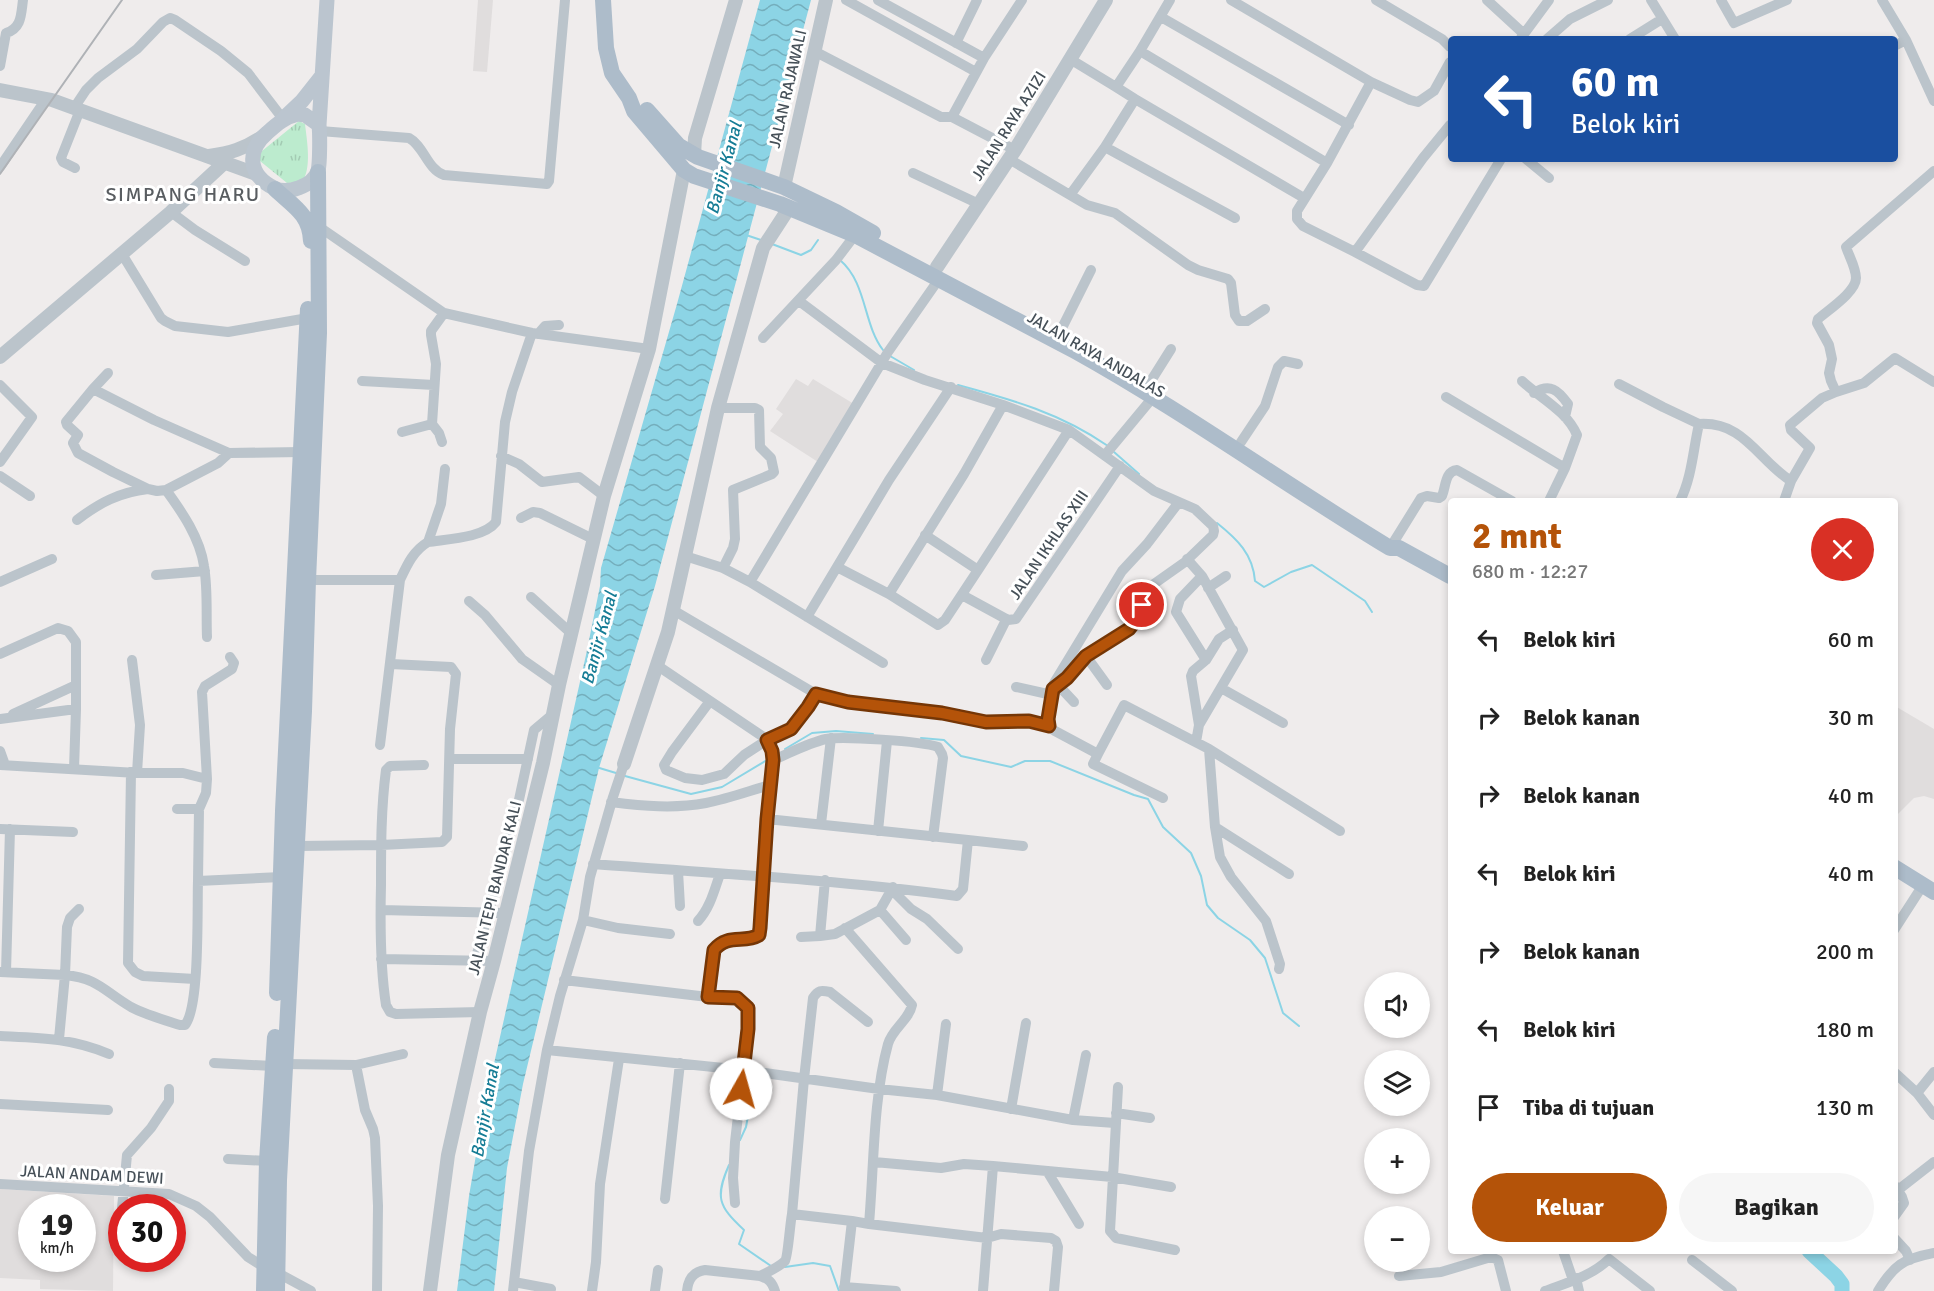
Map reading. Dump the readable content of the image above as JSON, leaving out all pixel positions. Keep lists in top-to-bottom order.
{
  "streets": {
    "main road": ["JALAN RAYA ANDALAS"],
    "street": [
      "JALAN RAJAWALI",
      "JALAN RAYA AZIZI",
      "JALAN IKHLAS XIII",
      "JALAN TEPI BANDAR KALI",
      "JALAN ANDAM DEWI"
    ]
  },
  "crossings": [
    ["JALAN RAJAWALI", "JALAN RAYA ANDALAS"],
    ["JALAN RAYA AZIZI", "JALAN RAYA ANDALAS"],
    ["JALAN RAYA ANDALAS", "JALAN TEPI BANDAR KALI"]
  ],
  "districts": ["SIMPANG HARU"],
  "water": ["Banjir Kanal"],
  "page": {
    "turn": ["60 m", "Belok kiri"],
    "heading": ["2 mnt", "680 m · 12:27"],
    "list": [
      {
        "name": "Belok kiri",
        "value": "60 m"
      },
      {
        "name": "Belok kanan",
        "value": "30 m"
      },
      {
        "name": "Belok kanan",
        "value": "40 m"
      },
      {
        "name": "Belok kiri",
        "value": "40 m"
      },
      {
        "name": "Belok kanan",
        "value": "200 m"
      },
      {
        "name": "Belok kiri",
        "value": "180 m"
      },
      {
        "name": "Tiba di tujuan",
        "value": "130 m"
      }
    ],
    "map_buttons": ["+", "−"],
    "buttons": ["Keluar", "Bagikan"],
    "speed": "19 km/h",
    "limit": "30"
  }
}
